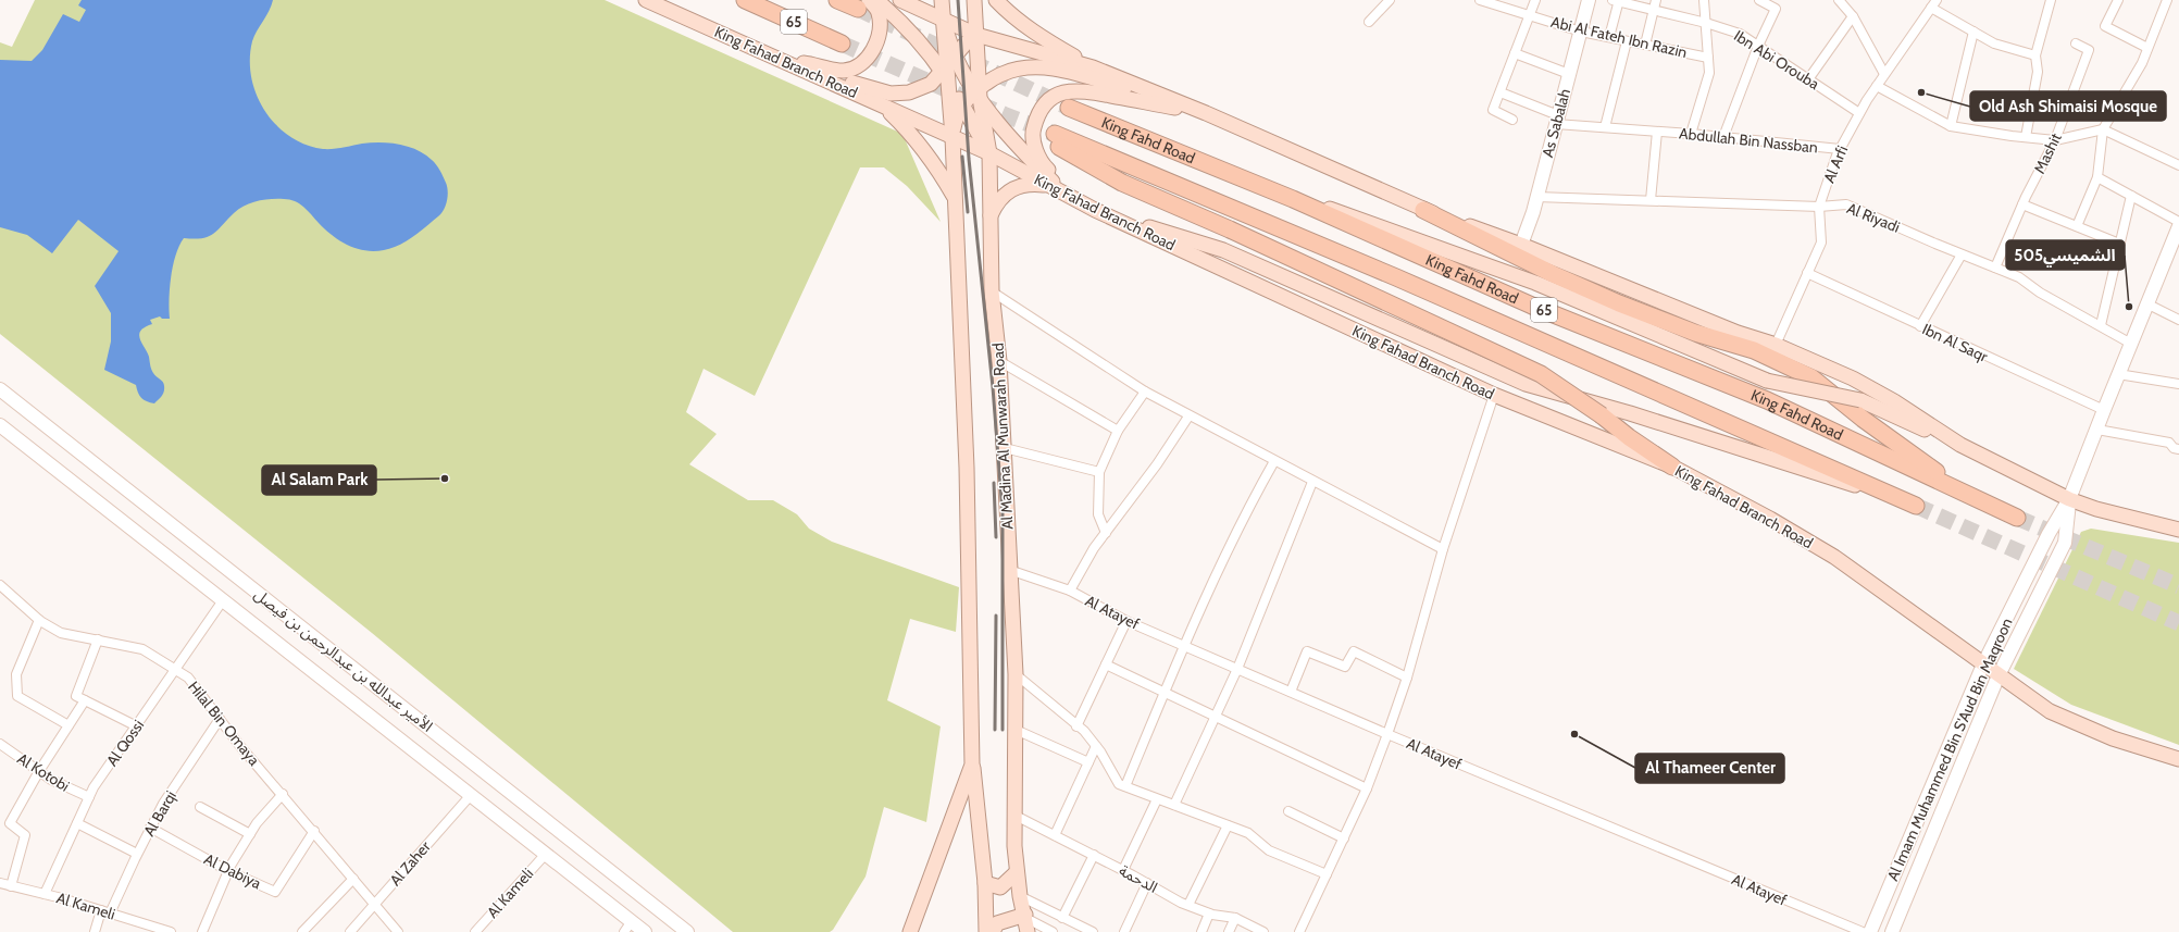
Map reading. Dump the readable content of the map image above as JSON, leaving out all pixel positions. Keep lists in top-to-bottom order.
{
  "streets": {
    "highway": ["65", "King Fahd Road"],
    "main road": [
      "King Fahad Branch Road",
      "As Sabalah",
      "Al Madina Al Munwarah Road",
      "الأمير عبدالله بن عبدالرحمن بن فيصل",
      "Al Imam Muhammed Bin S'Aud Bin Maqroon"
    ],
    "street": [
      "Abi Al Fateh Ibn Razin",
      "Ibn Abi Orouba",
      "Abdullah Bin Nassban",
      "Mashit",
      "Al Arfi",
      "Al Riyadi",
      "Ibn Al Saqr",
      "Al Atayef",
      "Hilal Bin Omaya",
      "Al Qossi",
      "Al Kotobi",
      "Al Barqi",
      "Al Zaher",
      "Al Dabiya",
      "الدحمة",
      "Al Kameli"
    ]
  },
  "crossings": [
    ["Abi Al Fateh Ibn Razin", "As Sabalah"],
    ["Ibn Abi Orouba", "Al Arfi"],
    ["King Fahad Branch Road", "King Fahd Road"],
    ["King Fahad Branch Road", "Al Madina Al Munwarah Road"],
    ["King Fahad Branch Road", "Al Imam Muhammed Bin S'Aud Bin Maqroon"],
    ["As Sabalah", "Abdullah Bin Nassban"],
    ["As Sabalah", "Al Riyadi"],
    ["Abdullah Bin Nassban", "Al Arfi"],
    ["Abdullah Bin Nassban", "Al Riyadi"],
    ["Mashit", "Al Riyadi"],
    ["Al Arfi", "Al Riyadi"],
    ["Al Arfi", "Ibn Al Saqr"],
    ["Al Riyadi", "Al Imam Muhammed Bin S'Aud Bin Maqroon"],
    ["Ibn Al Saqr", "Al Imam Muhammed Bin S'Aud Bin Maqroon"],
    ["Al Madina Al Munwarah Road", "Al Atayef"],
    ["Al Madina Al Munwarah Road", "الدحمة"],
    ["الأمير عبدالله بن عبدالرحمن بن فيصل", "Al Qossi"],
    ["الأمير عبدالله بن عبدالرحمن بن فيصل", "Al Zaher"],
    ["الأمير عبدالله بن عبدالرحمن بن فيصل", "Al Kameli"],
    ["Hilal Bin Omaya", "Al Qossi"],
    ["Hilal Bin Omaya", "Al Barqi"],
    ["Hilal Bin Omaya", "Al Zaher"],
    ["Hilal Bin Omaya", "Al Dabiya"],
    ["Al Qossi", "Al Kotobi"],
    ["Al Qossi", "Al Kameli"],
    ["Al Barqi", "Al Dabiya"],
    ["Al Barqi", "Al Kameli"]
  ],
  "places": [
    "Old Ash Shimaisi Mosque",
    "الشميسي505",
    "Al Salam Park",
    "Al Thameer Center"
  ]
}
